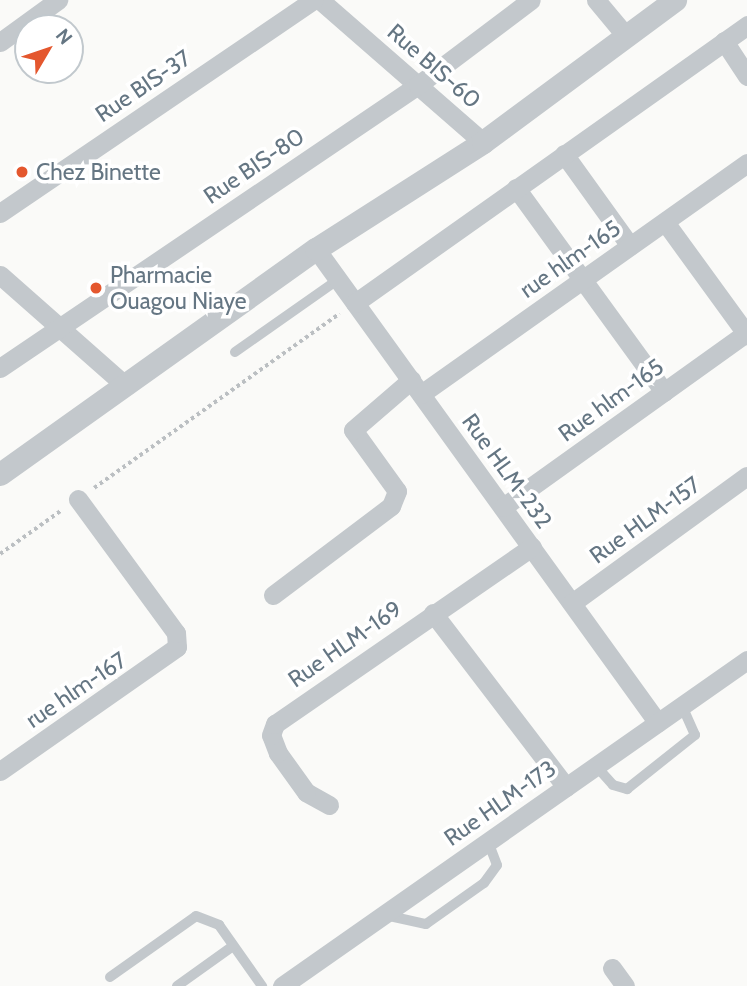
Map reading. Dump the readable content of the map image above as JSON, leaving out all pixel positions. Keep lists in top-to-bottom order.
{
  "streets": {
    "street": [
      "Rue BIS-60",
      "Rue BIS-37",
      "Rue BIS-80",
      "rue hlm-165",
      "Rue hlm-165",
      "Rue HLM-232",
      "Rue HLM-157",
      "Rue HLM-169",
      "rue hlm-167",
      "Rue HLM-173"
    ]
  },
  "crossings": [
    ["Rue BIS-60", "Rue BIS-80"],
    ["rue hlm-165", "Rue HLM-232"],
    ["Rue hlm-165", "Rue HLM-232"],
    ["Rue HLM-232", "Rue HLM-157"],
    ["Rue HLM-232", "Rue HLM-169"],
    ["Rue HLM-232", "Rue HLM-173"]
  ],
  "places": ["Chez Binette", "Pharmacie Ouagou Niaye"],
  "north": "top right"
}
